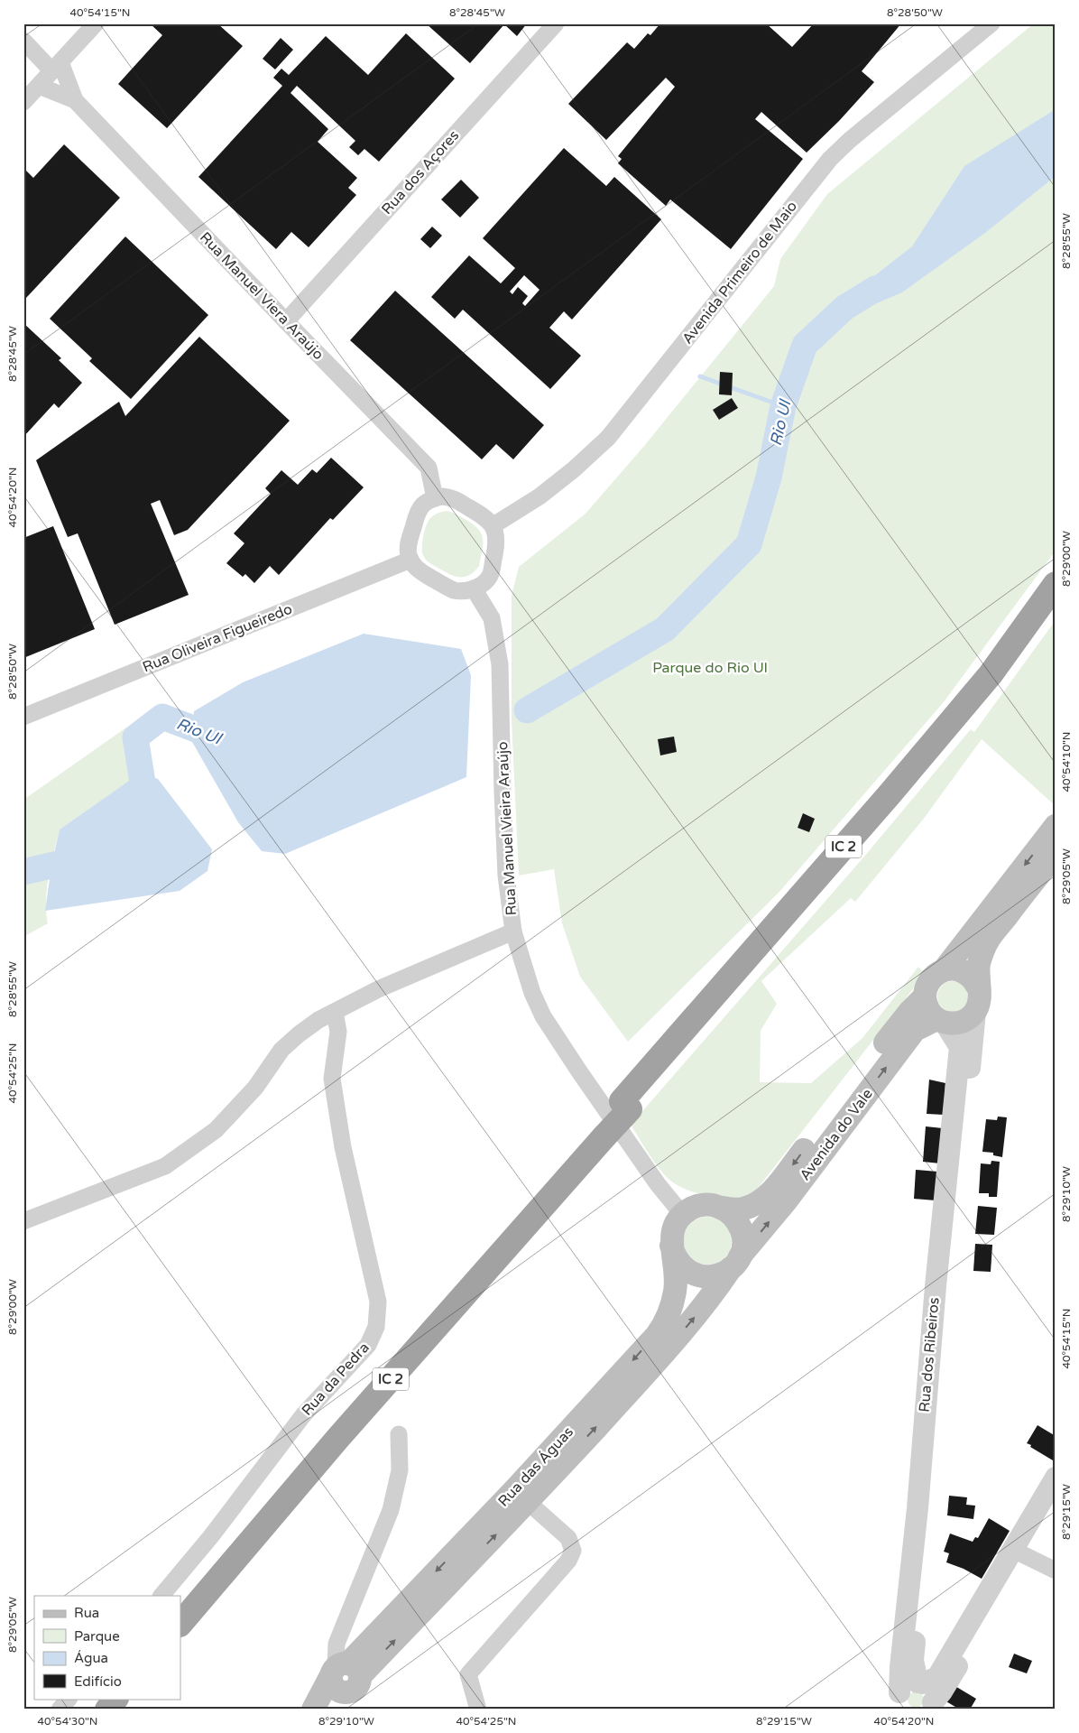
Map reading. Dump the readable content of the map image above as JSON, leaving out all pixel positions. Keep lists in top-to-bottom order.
{
  "streets": {
    "highway": ["IC 2"],
    "main road": ["Avenida do Vale", "Rua das Águas"],
    "street": [
      "Rua dos Açores",
      "Avenida Primeiro de Maio",
      "Rua Manuel Viera Araújo",
      "Rua Oliveira Figueiredo",
      "Rua Manuel Vieira Araújo",
      "Rua dos Ribeiros",
      "Rua da Pedra"
    ]
  },
  "crossings": [
    ["Rua dos Açores", "Rua Manuel Viera Araújo"],
    ["Avenida Primeiro de Maio", "Rua Manuel Viera Araújo"],
    ["Avenida Primeiro de Maio", "Rua Oliveira Figueiredo"],
    ["Avenida Primeiro de Maio", "Rua Manuel Vieira Araújo"],
    ["Rua Manuel Viera Araújo", "Rua Oliveira Figueiredo"],
    ["Rua Manuel Viera Araújo", "Rua Manuel Vieira Araújo"],
    ["Rua Oliveira Figueiredo", "Rua Manuel Vieira Araújo"],
    ["Rua Manuel Vieira Araújo", "Avenida do Vale"],
    ["Rua Manuel Vieira Araújo", "Rua das Águas"],
    ["Avenida do Vale", "Rua dos Ribeiros"],
    ["Avenida do Vale", "Rua das Águas"]
  ],
  "water": ["Rio Ul"],
  "parks": ["Parque do Rio Ul"],
  "legend": [
    "Rua",
    "Parque",
    "Água",
    "Edifício"
  ],
  "coordinates": [
    "40°54'15\"N",
    "8°28'45\"W",
    "8°28'50\"W",
    "8°28'55\"W",
    "40°54'20\"N",
    "8°29'00\"W",
    "40°54'10\"N",
    "8°29'05\"W",
    "40°54'25\"N",
    "8°29'10\"W",
    "8°29'15\"W",
    "40°54'30\"N"
  ]
}
